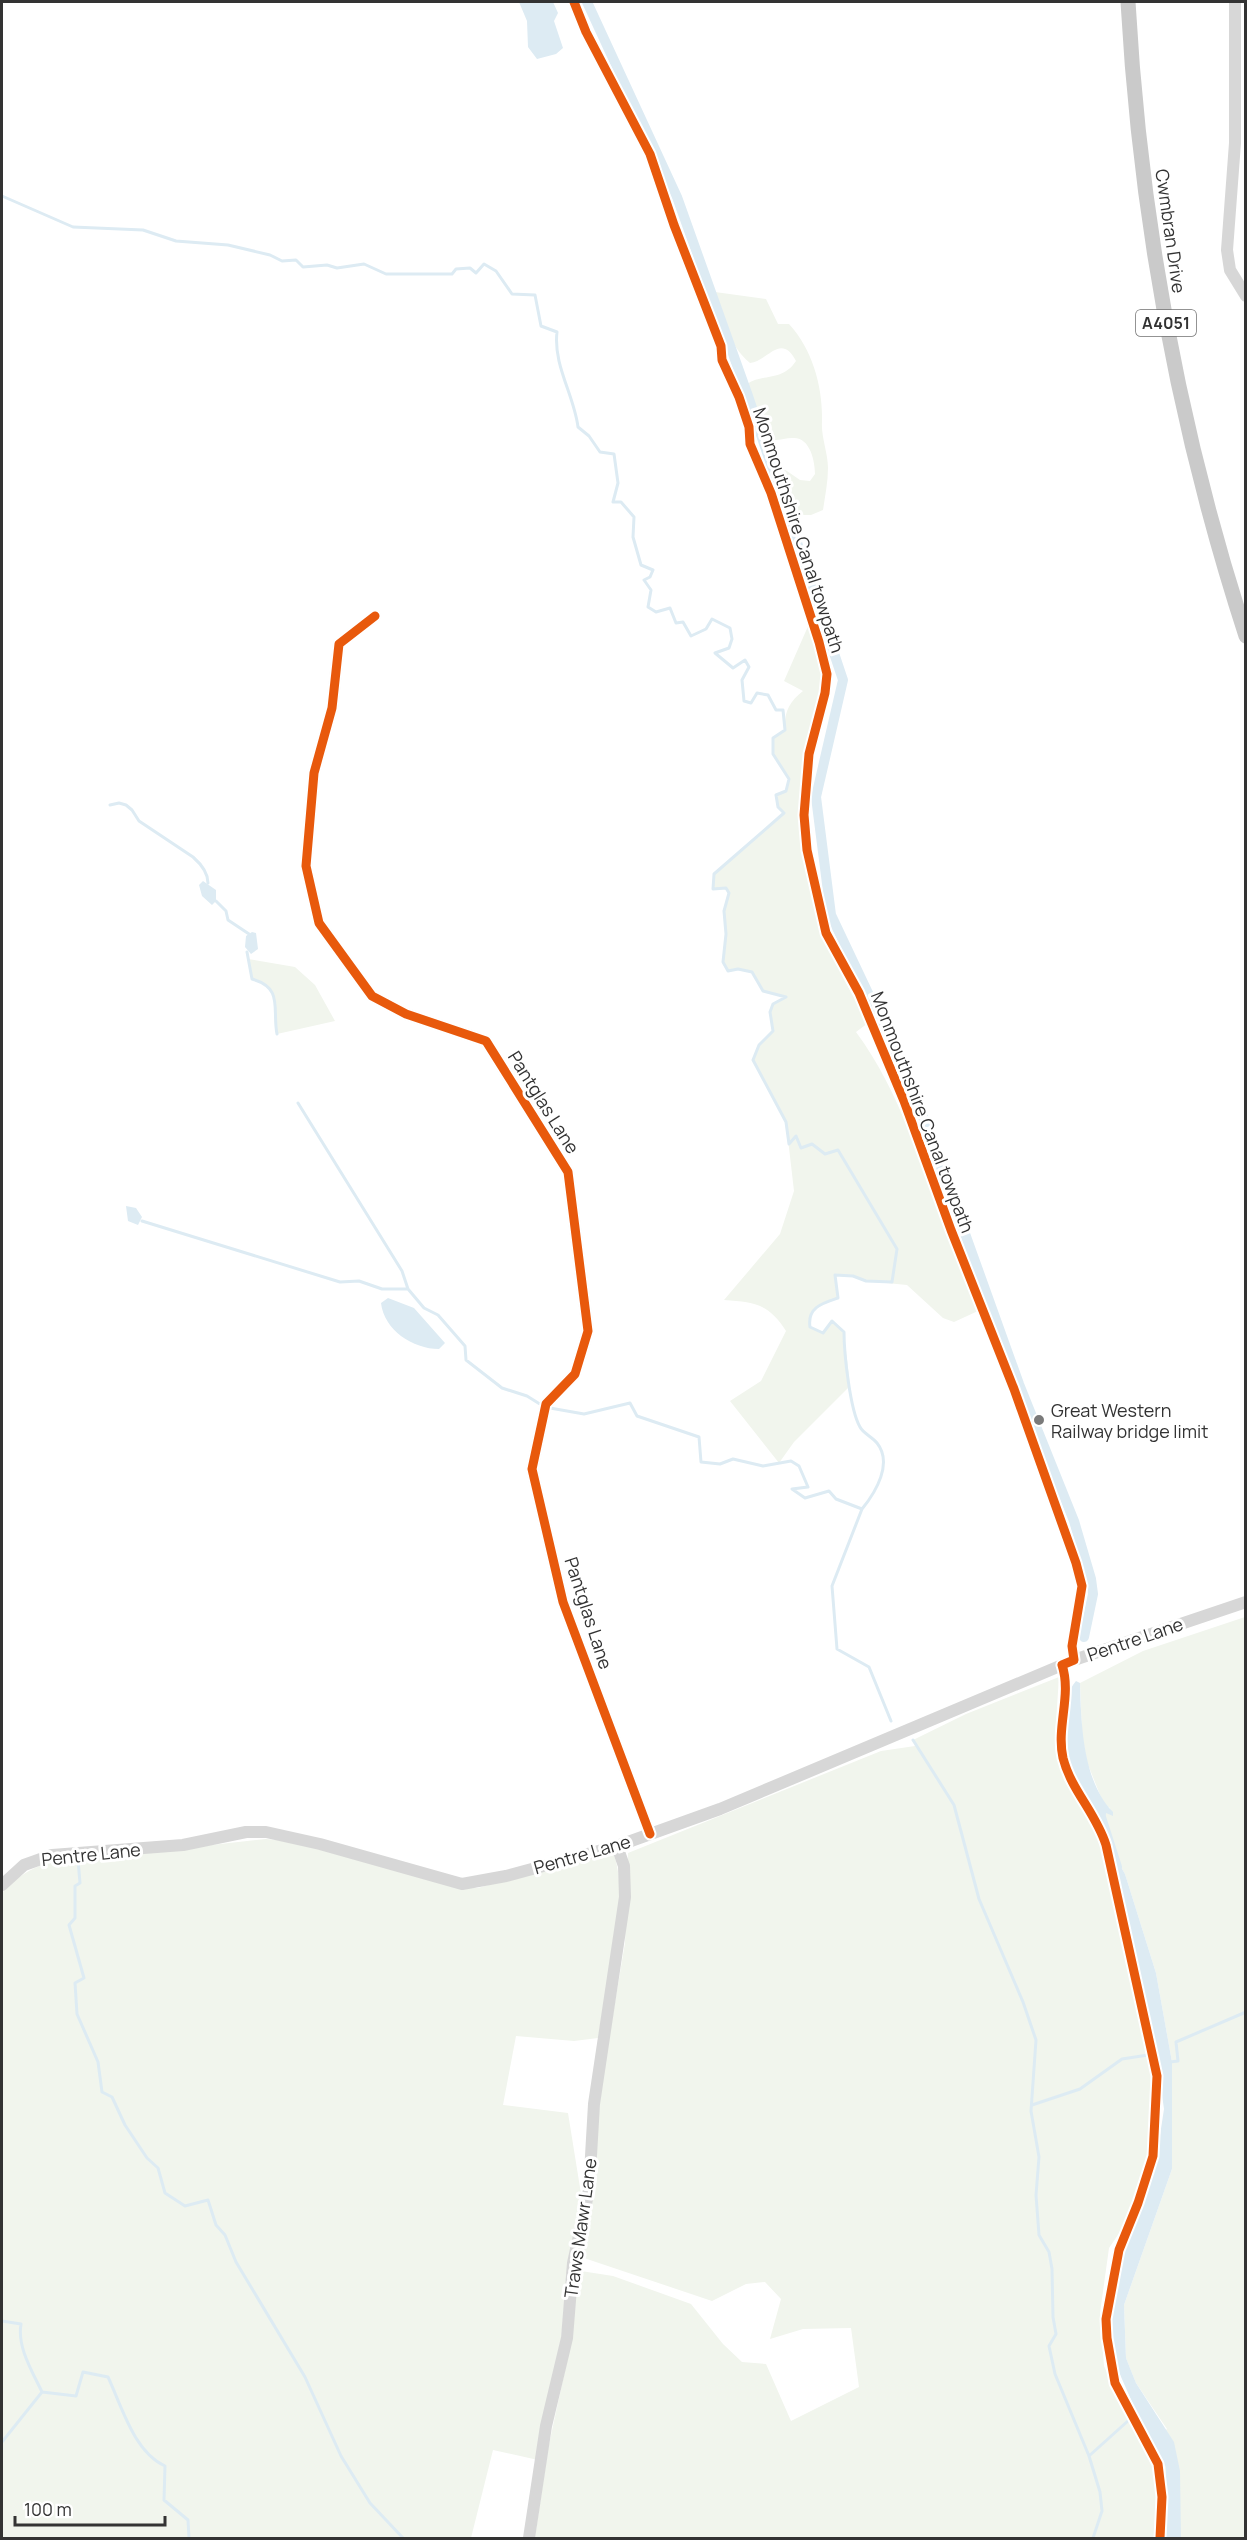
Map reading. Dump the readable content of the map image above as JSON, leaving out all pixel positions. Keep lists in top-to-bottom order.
{
  "streets": {
    "main road": ["Cwmbran Drive", "A4051"],
    "street": ["Pantglas Lane", "Pentre Lane", "Traws Mawr Lane"],
    "cycle path": ["Monmouthshire Canal towpath"]
  },
  "crossings": [
    ["Pantglas Lane", "Pentre Lane"],
    ["Pentre Lane", "Traws Mawr Lane"]
  ],
  "places": ["Great Western Railway bridge limit"],
  "scale_bar": "100 m"
}
